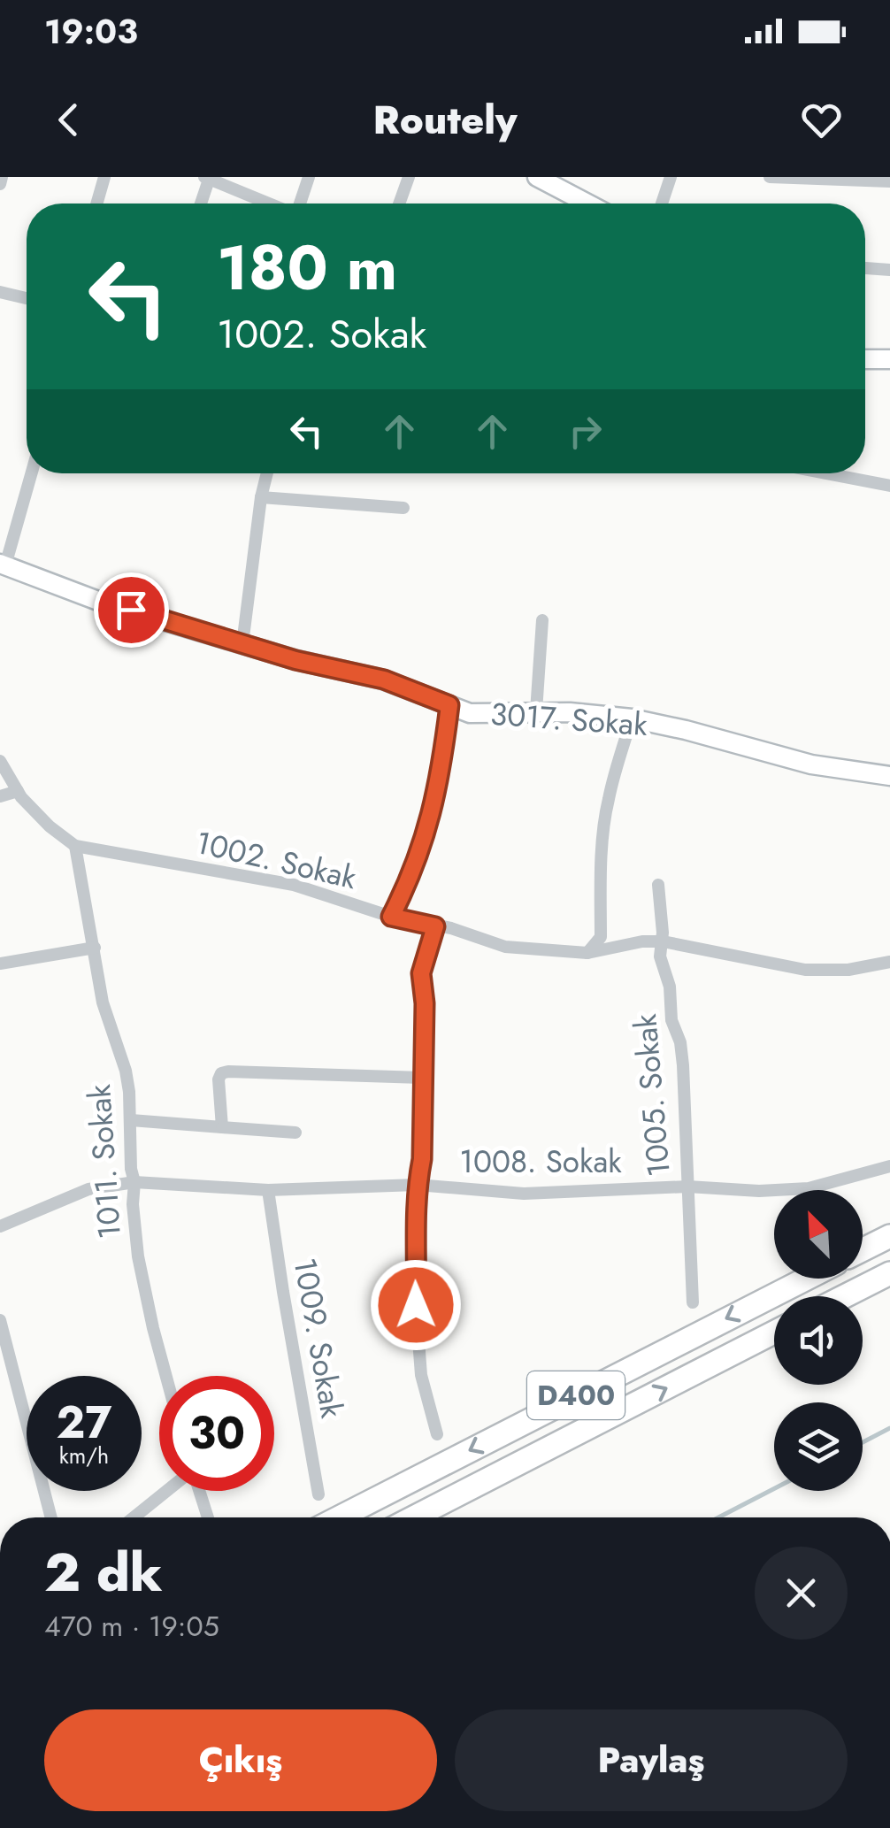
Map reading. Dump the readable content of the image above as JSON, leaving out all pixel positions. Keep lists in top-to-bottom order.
{
  "streets": {
    "highway": ["D400"],
    "street": [
      "3017. Sokak",
      "1002. Sokak",
      "1005. Sokak",
      "1011. Sokak",
      "1008. Sokak",
      "1009. Sokak"
    ]
  },
  "crossings": [
    ["1002. Sokak", "1005. Sokak"],
    ["1002. Sokak", "1011. Sokak"],
    ["1005. Sokak", "1008. Sokak"],
    ["1011. Sokak", "1008. Sokak"],
    ["1008. Sokak", "1009. Sokak"]
  ],
  "north": "top left",
  "page": {
    "status": "19:03",
    "header": "Routely",
    "turn": ["180 m", "1002. Sokak"],
    "speed": "27 km/h",
    "limit": "30",
    "heading": ["2 dk", "470 m · 19:05"],
    "buttons": ["Çıkış", "Paylaş"]
  }
}
